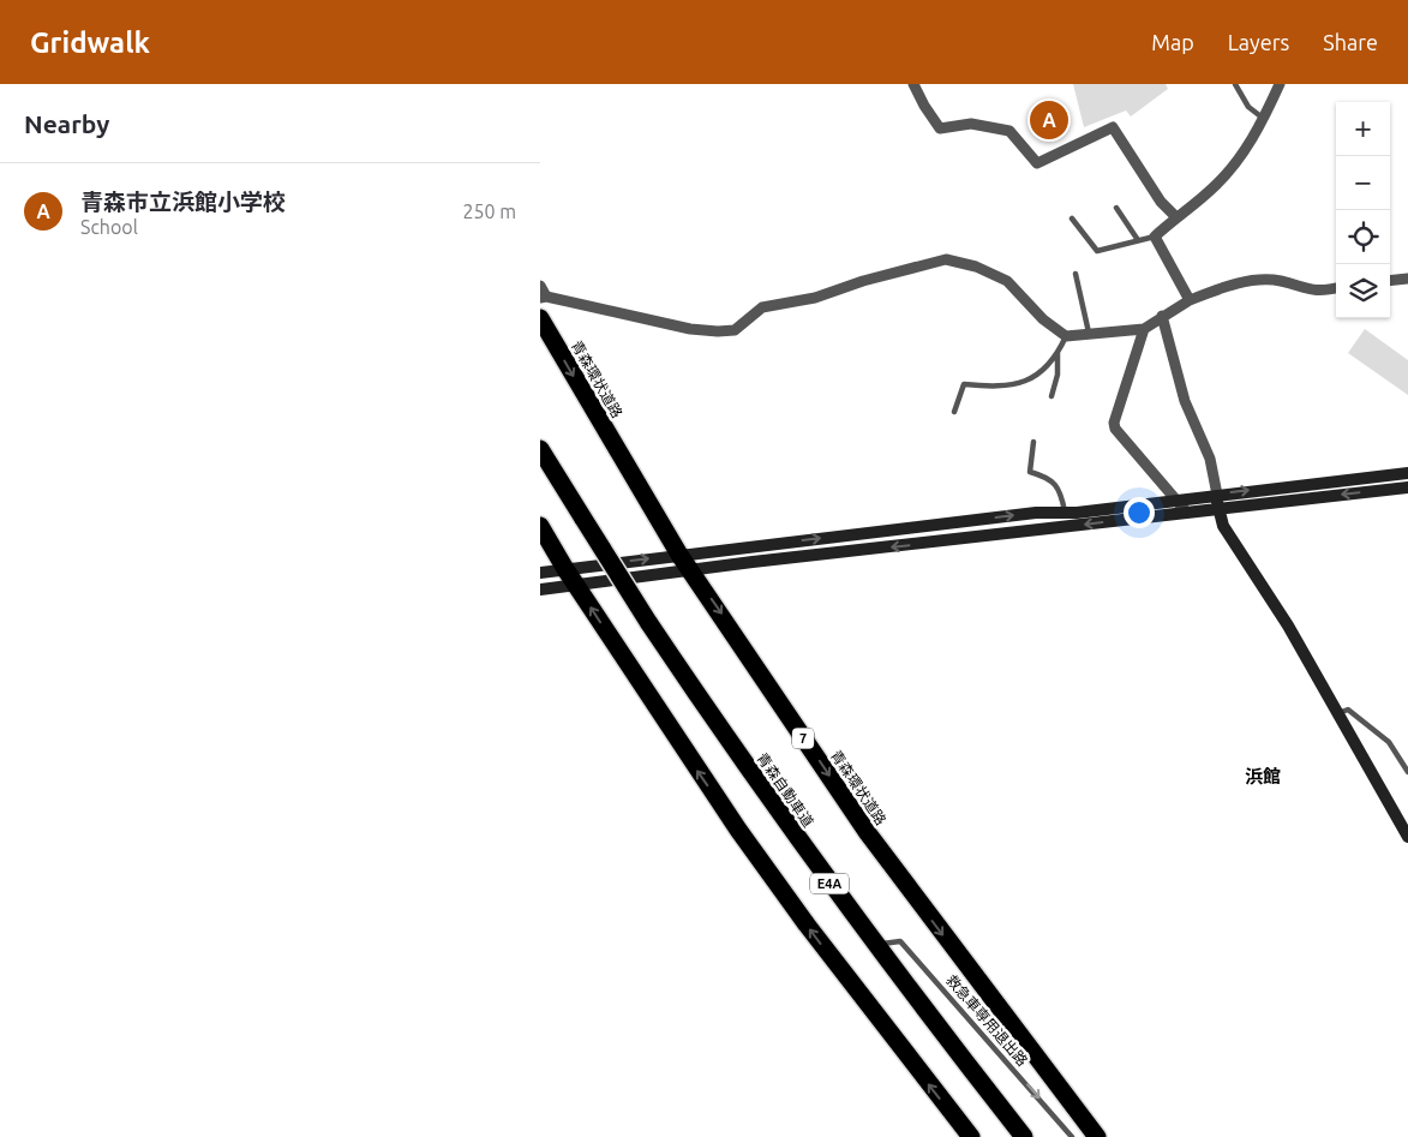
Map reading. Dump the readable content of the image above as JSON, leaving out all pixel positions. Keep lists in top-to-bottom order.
{
  "streets": {
    "highway": [
      "青森環状道路",
      "7",
      "青森自動車道",
      "E4A"
    ],
    "lane": ["救急車専用退出路"]
  },
  "crossings": [
    ["青森自動車道", "救急車専用退出路"]
  ],
  "one_way": ["救急車専用退出路"],
  "districts": ["浜館"],
  "page": {
    "header": "Gridwalk",
    "nav": ["Map", "Layers", "Share"],
    "heading": "Nearby",
    "pins": "A",
    "map_buttons": ["+", "−"],
    "list": [
      {
        "mark": "A",
        "name": "青森市立浜館小学校",
        "note": "School",
        "value": "250 m"
      }
    ]
  }
}
